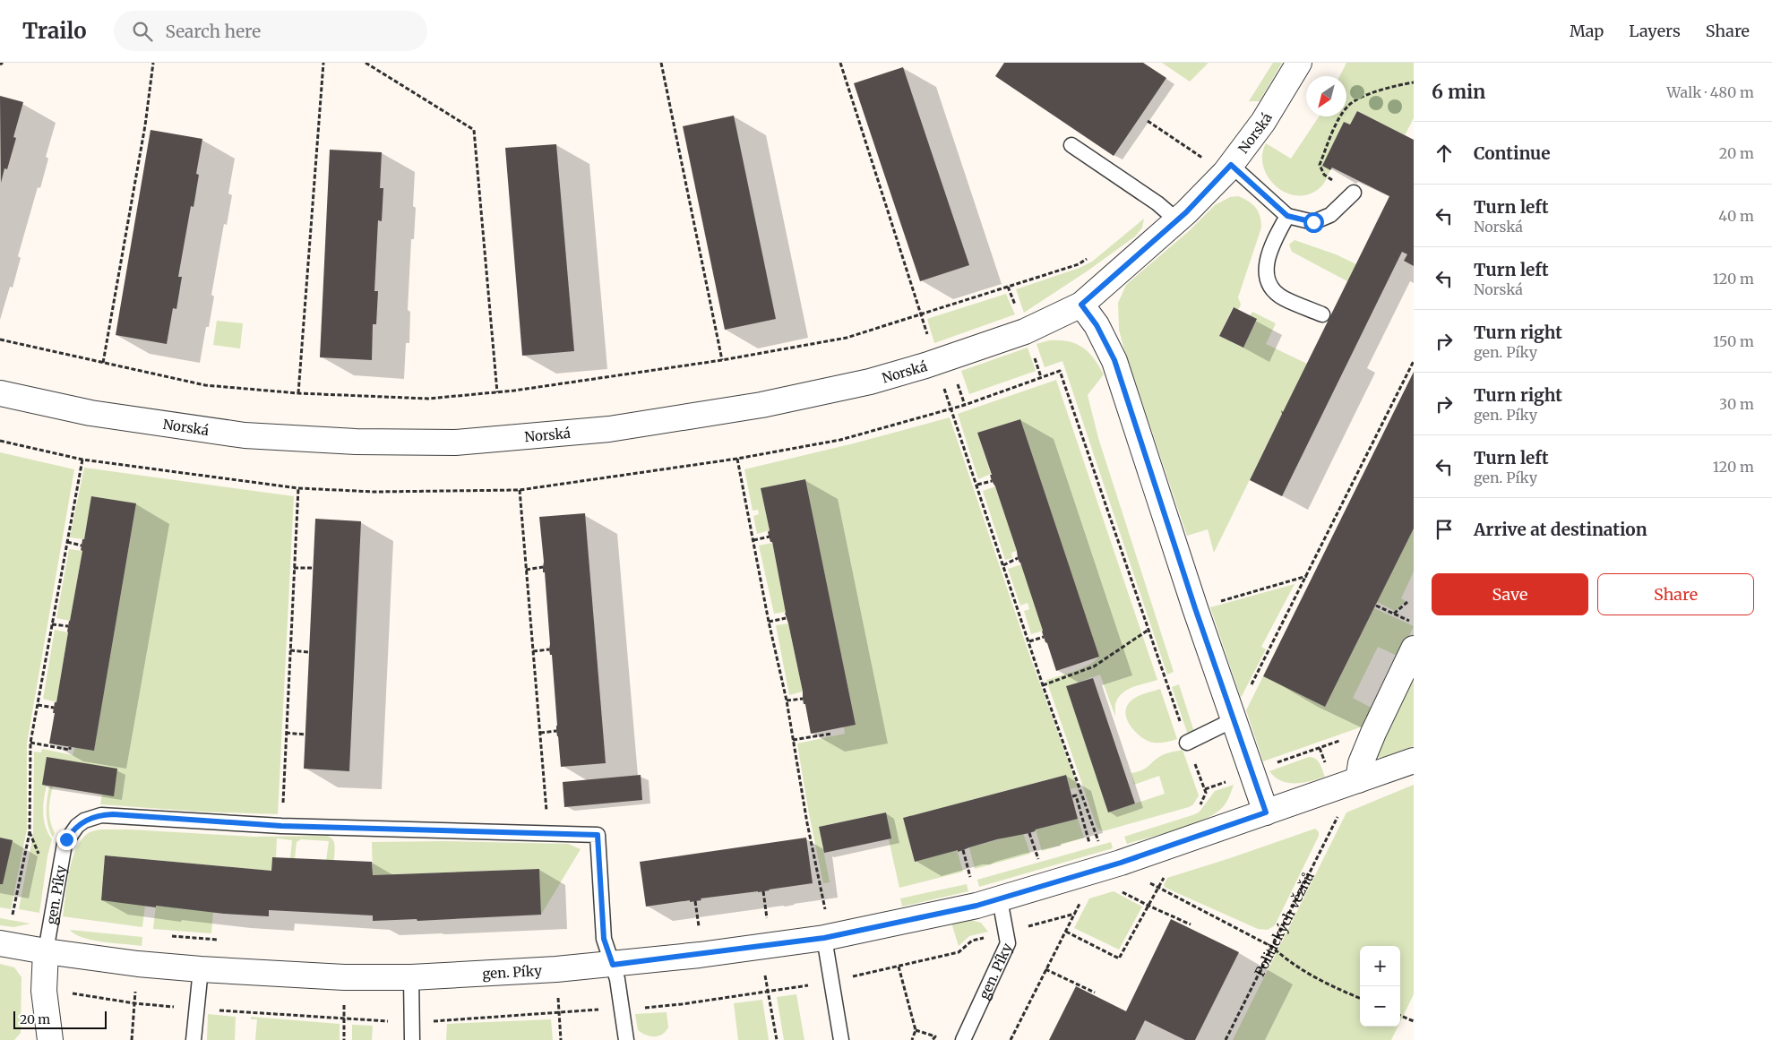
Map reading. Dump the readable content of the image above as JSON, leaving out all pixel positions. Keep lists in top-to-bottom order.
{
  "streets": {
    "street": ["Norská", "gen. Píky"],
    "path": ["Politických vězňů"]
  },
  "scale_bar": "20 m",
  "north": "bottom left",
  "page": {
    "header": "Trailo",
    "search": "Search here",
    "nav": ["Map", "Layers", "Share"],
    "heading": ["6 min", "Walk · 480 m"],
    "list": [
      ["Continue", "20 m"],
      ["Turn left", "Norská", "40 m"],
      ["Turn left", "Norská", "120 m"],
      ["Turn right", "gen. Píky", "150 m"],
      ["Turn right", "gen. Píky", "30 m"],
      ["Turn left", "gen. Píky", "120 m"],
      "Arrive at destination"
    ],
    "buttons": ["Save", "Share"],
    "map_buttons": ["+", "−"],
    "scale": "20 m"
  }
}
